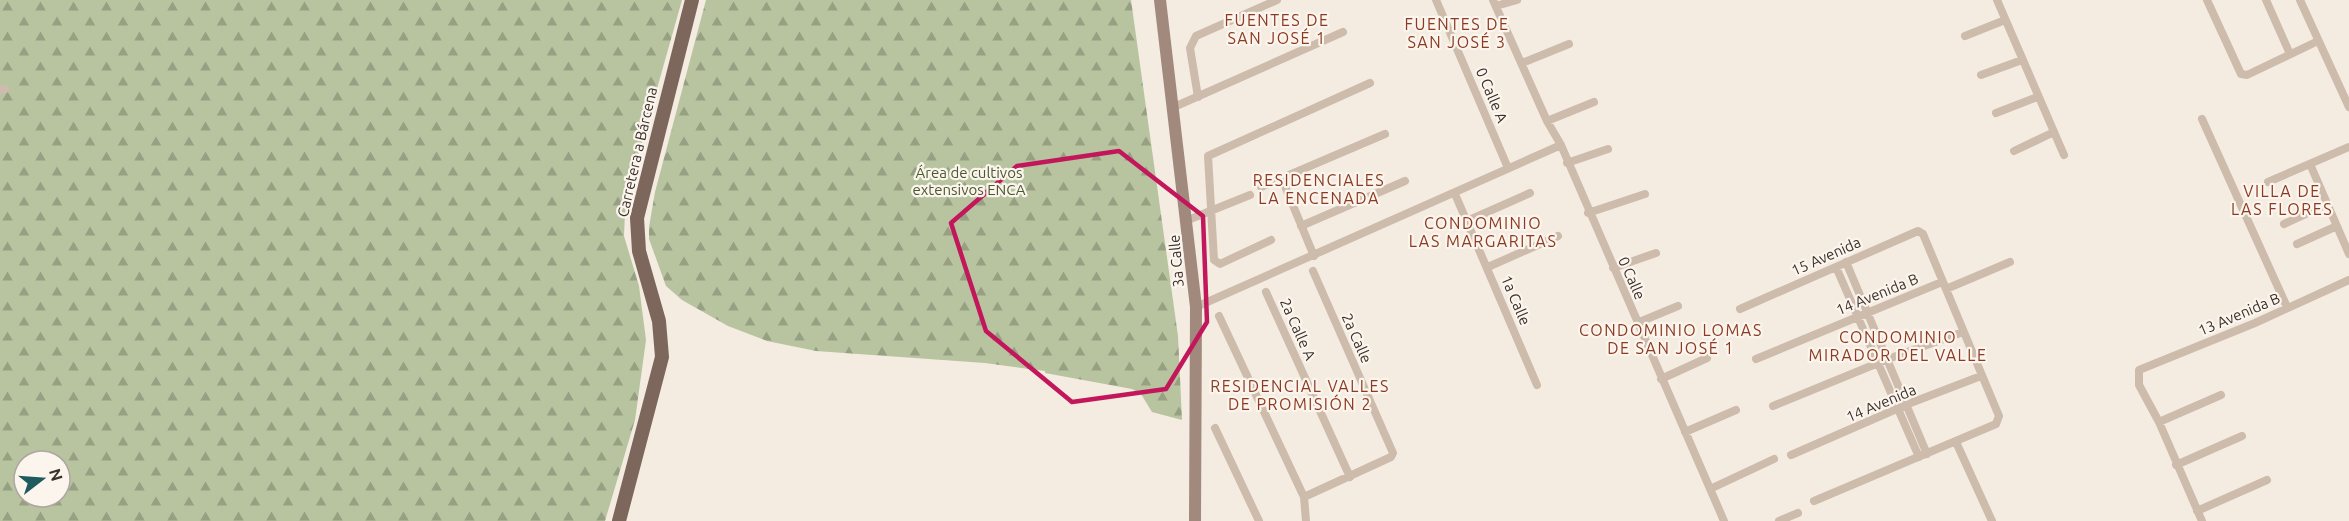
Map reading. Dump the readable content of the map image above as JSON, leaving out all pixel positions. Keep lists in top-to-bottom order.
{
  "streets": {
    "main road": ["Carretera a Bárcena", "3a Calle"],
    "street": [
      "0 Calle A",
      "15 Avenida",
      "0 Calle",
      "14 Avenida B",
      "1a Calle",
      "13 Avenida B",
      "2a Calle A",
      "2a Calle",
      "14 Avenida"
    ]
  },
  "crossings": [
    ["15 Avenida", "14 Avenida B"],
    ["2a Calle A", "2a Calle"]
  ],
  "districts": [
    "FUENTES DE SAN JOSÉ 1",
    "FUENTES DE SAN JOSÉ 3",
    "RESIDENCIALES LA ENCENADA",
    "VILLA DE LAS FLORES",
    "CONDOMINIO LAS MARGARITAS",
    "CONDOMINIO LOMAS DE SAN JOSÉ 1",
    "CONDOMINIO MIRADOR DEL VALLE",
    "RESIDENCIAL VALLES DE PROMISIÓN 2"
  ],
  "parks": ["Área de cultivos extensivos ENCA"],
  "north": "right"
}
